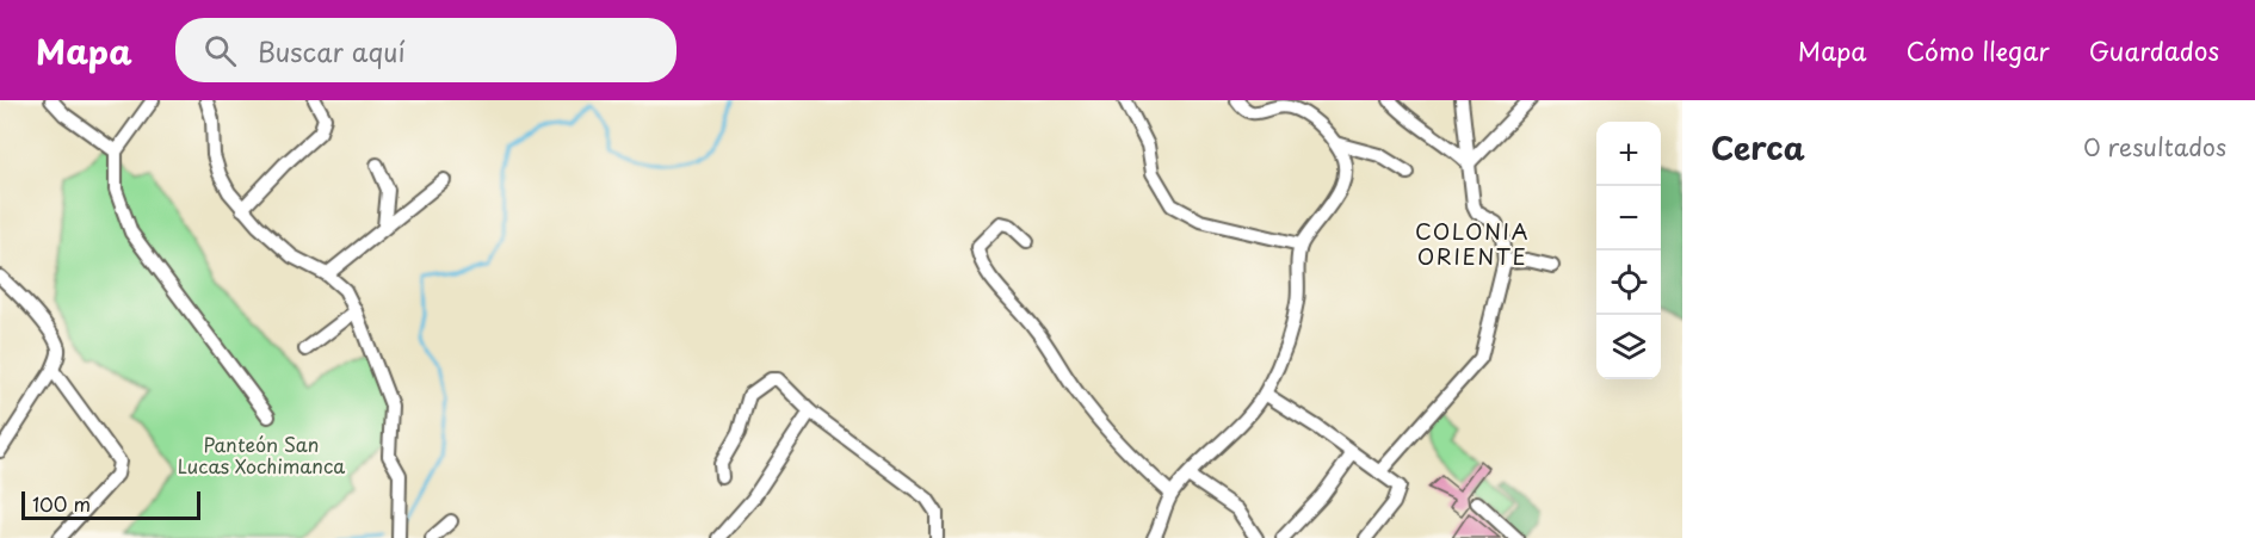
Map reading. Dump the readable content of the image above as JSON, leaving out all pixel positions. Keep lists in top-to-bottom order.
{
  "districts": ["COLONIA ORIENTE"],
  "parks": ["Panteón San Lucas Xochimanca"],
  "scale_bar": "100 m",
  "page": {
    "header": "Mapa",
    "search": "Buscar aquí",
    "nav": ["Mapa", "Cómo llegar", "Guardados"],
    "heading": ["Cerca", "0 resultados"],
    "map_buttons": ["+", "−"],
    "scale": "100 m"
  }
}
